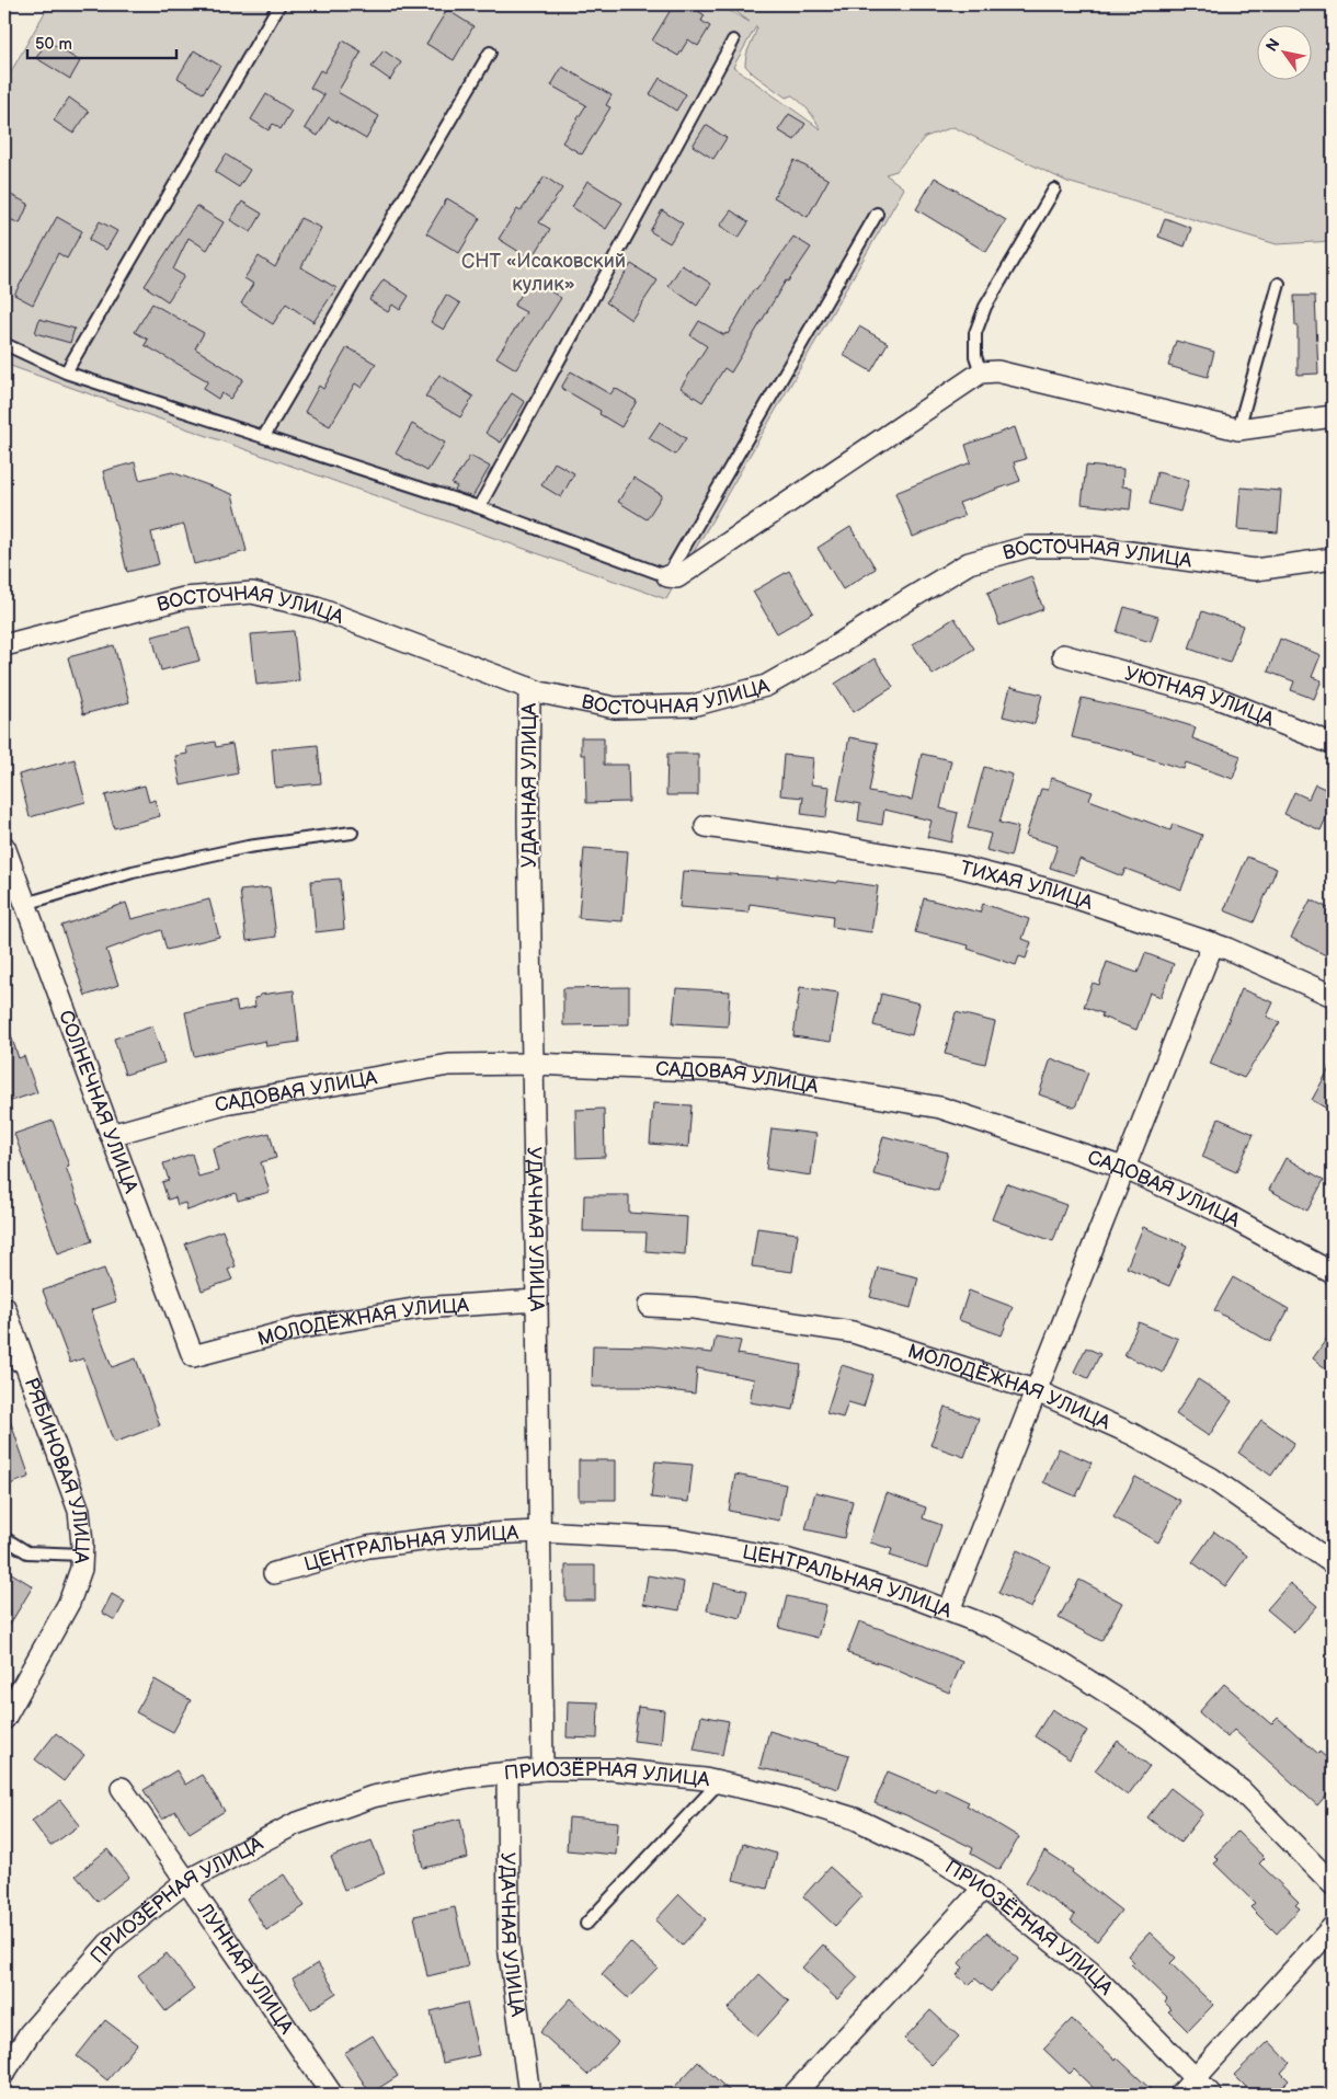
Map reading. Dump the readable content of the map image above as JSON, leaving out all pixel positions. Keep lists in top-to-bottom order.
{
  "streets": {
    "street": [
      "ВОСТОЧНАЯ УЛИЦА",
      "УЮТНАЯ УЛИЦА",
      "УДАЧНАЯ УЛИЦА",
      "ТИХАЯ УЛИЦА",
      "САДОВАЯ УЛИЦА",
      "СОЛНЕЧНАЯ УЛИЦА",
      "МОЛОДЁЖНАЯ УЛИЦА",
      "РЯБИНОВАЯ УЛИЦА",
      "ЦЕНТРАЛЬНАЯ УЛИЦА",
      "ПРИОЗЁРНАЯ УЛИЦА",
      "ЛУННАЯ УЛИЦА"
    ]
  },
  "crossings": [
    ["ВОСТОЧНАЯ УЛИЦА", "УДАЧНАЯ УЛИЦА"],
    ["УДАЧНАЯ УЛИЦА", "САДОВАЯ УЛИЦА"],
    ["УДАЧНАЯ УЛИЦА", "МОЛОДЁЖНАЯ УЛИЦА"],
    ["УДАЧНАЯ УЛИЦА", "ЦЕНТРАЛЬНАЯ УЛИЦА"],
    ["УДАЧНАЯ УЛИЦА", "ПРИОЗЁРНАЯ УЛИЦА"],
    ["САДОВАЯ УЛИЦА", "СОЛНЕЧНАЯ УЛИЦА"],
    ["СОЛНЕЧНАЯ УЛИЦА", "МОЛОДЁЖНАЯ УЛИЦА"],
    ["ПРИОЗЁРНАЯ УЛИЦА", "ЛУННАЯ УЛИЦА"]
  ],
  "parks": ["СНТ «Исаковский кулик»"],
  "scale_bar": "50 m",
  "north": "top left"
}
